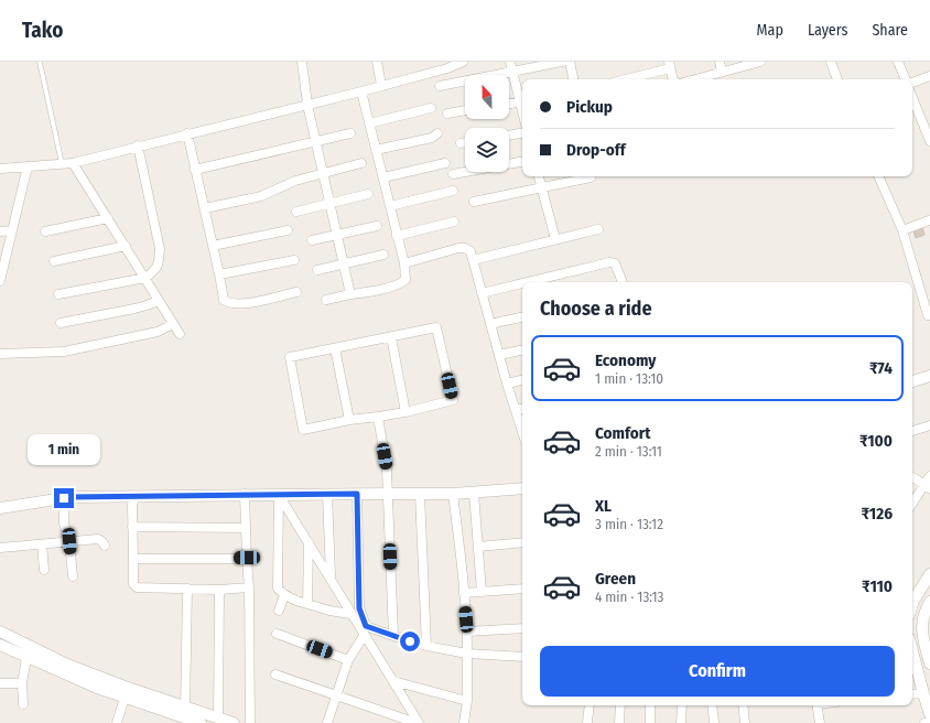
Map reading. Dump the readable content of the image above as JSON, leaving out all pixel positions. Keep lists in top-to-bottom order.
{
  "north": "top",
  "page": {
    "header": "Tako",
    "nav": ["Map", "Layers", "Share"],
    "banner": ["Pickup", "Drop-off"],
    "heading": "Choose a ride",
    "list": [
      {
        "name": "Economy",
        "note": "1 min · 13:10",
        "value": "₹74"
      },
      {
        "name": "Comfort",
        "note": "2 min · 13:11",
        "value": "₹100"
      },
      {
        "name": "XL",
        "note": "3 min · 13:12",
        "value": "₹126"
      },
      {
        "name": "Green",
        "note": "4 min · 13:13",
        "value": "₹110"
      }
    ],
    "bubble": "1 min",
    "buttons": "Confirm"
  }
}
